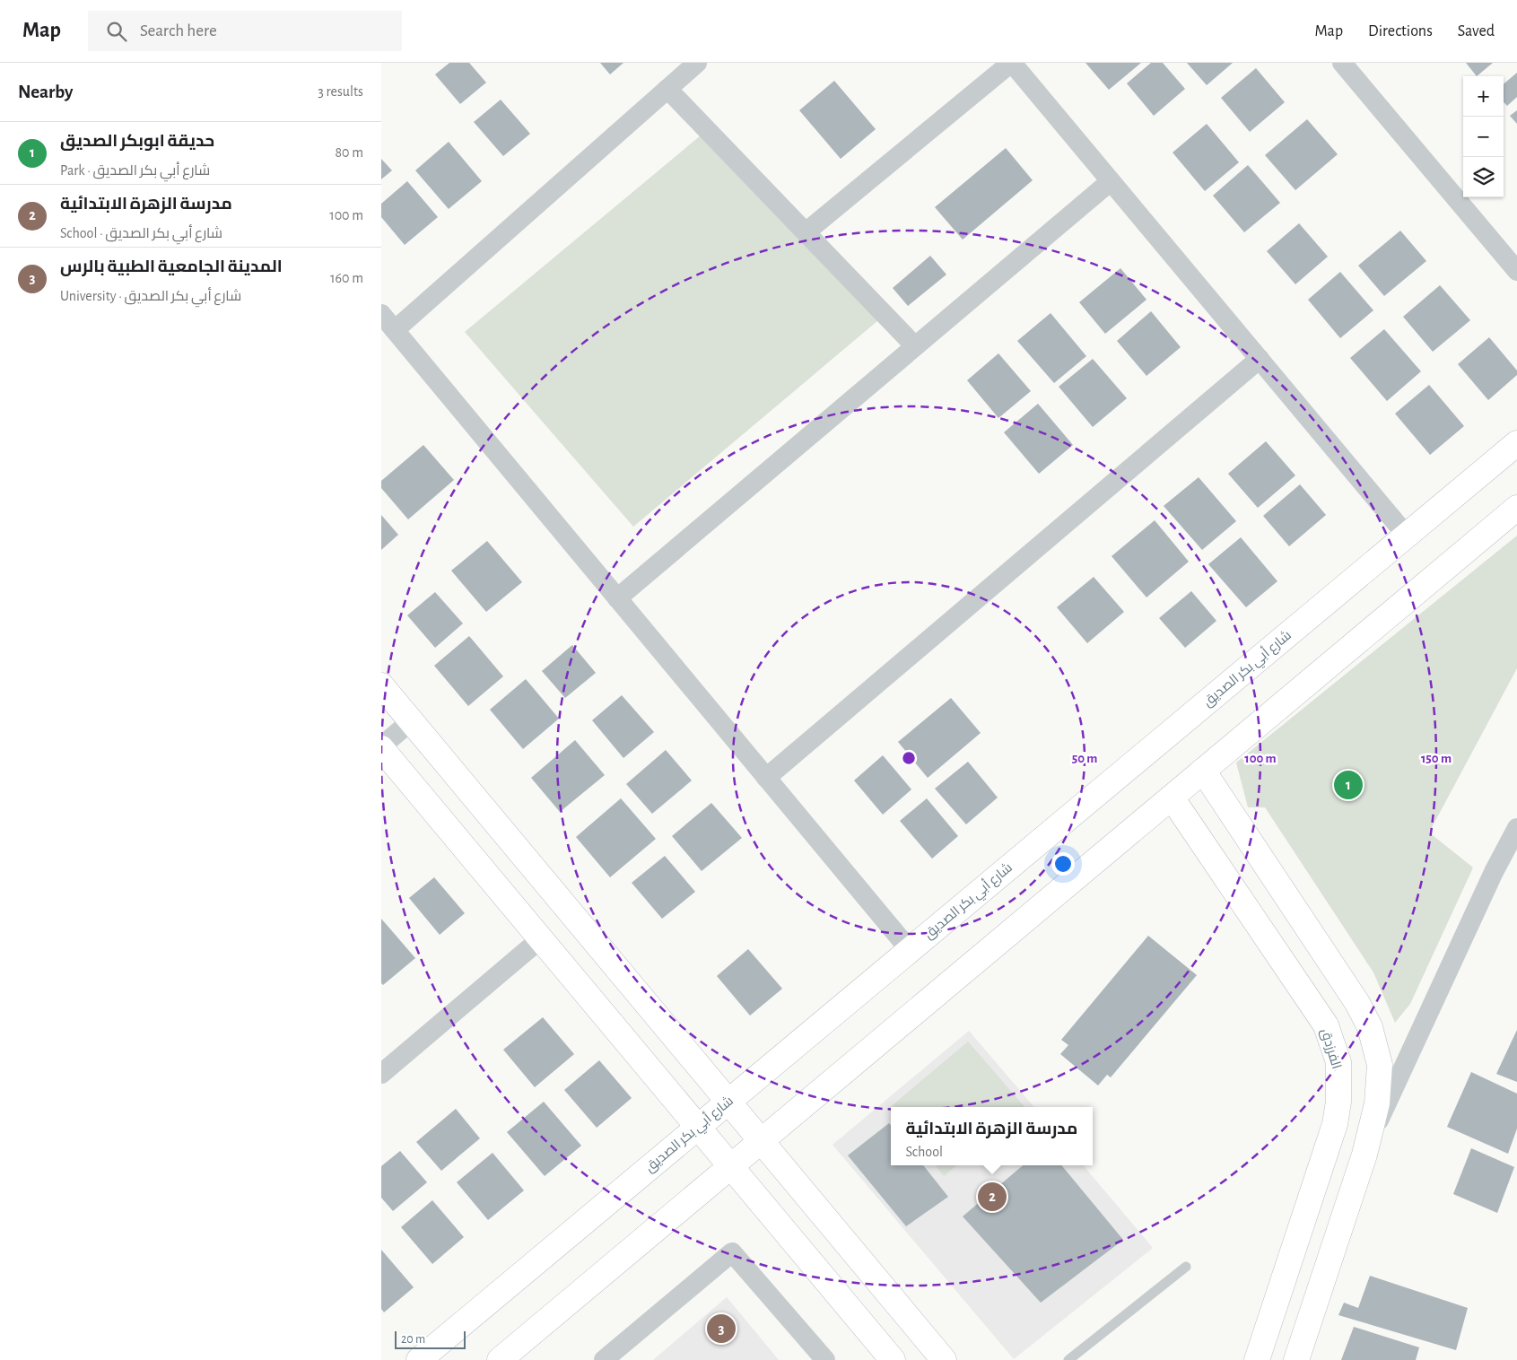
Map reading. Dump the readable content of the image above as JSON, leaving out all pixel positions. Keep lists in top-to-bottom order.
{
  "streets": {
    "street": ["شارع أبي بكر الصديق", "الفرزدق"]
  },
  "scale_bar": "20 m",
  "page": {
    "header": "Map",
    "search": "Search here",
    "nav": ["Map", "Directions", "Saved"],
    "heading": ["Nearby", "3 results"],
    "map_buttons": ["+", "−"],
    "list": [
      {
        "mark": "1",
        "name": "حديقة ابوبكر الصديق",
        "note": "Park · شارع أبي بكر الصديق",
        "value": "80 m"
      },
      {
        "mark": "2",
        "name": "مدرسة الزهرة الابتدائية",
        "note": "School · شارع أبي بكر الصديق",
        "value": "100 m"
      },
      {
        "mark": "3",
        "name": "المدينة الجامعية الطبية بالرس",
        "note": "University · شارع أبي بكر الصديق",
        "value": "160 m"
      }
    ],
    "pins": ["1", "2", "3"],
    "popup": ["مدرسة الزهرة الابتدائية", "School"],
    "scale": "20 m"
  },
  "rings": ["50 m", "100 m", "150 m"]
}
